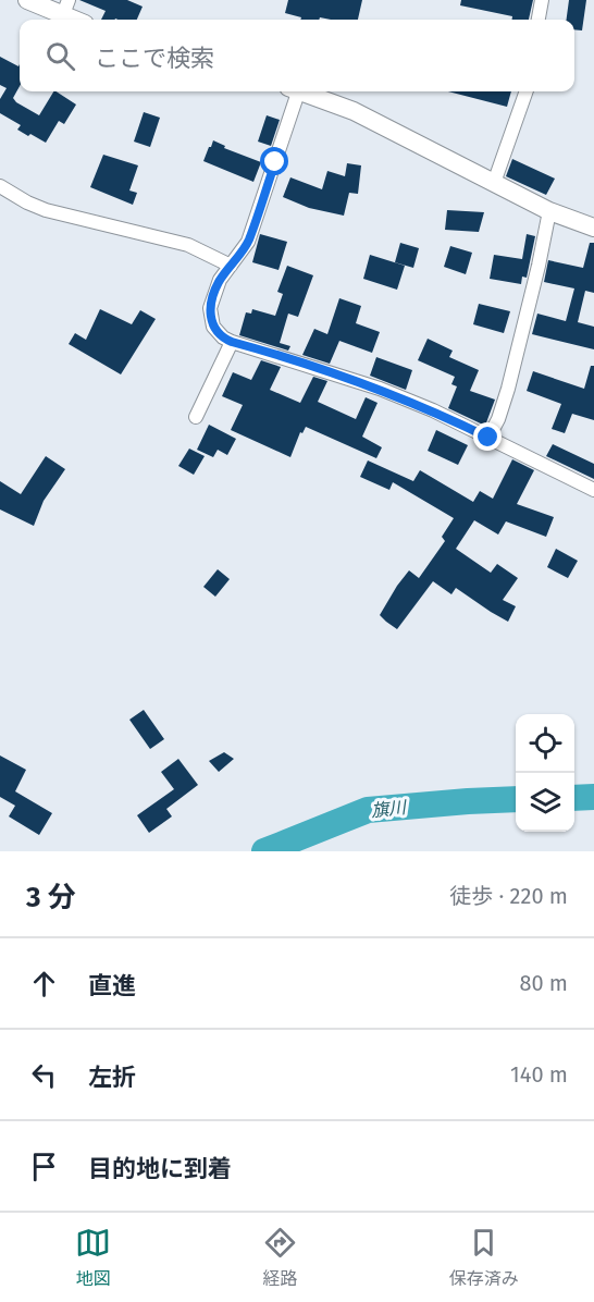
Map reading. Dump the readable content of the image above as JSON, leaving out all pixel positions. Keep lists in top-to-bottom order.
{
  "water": ["旗川"],
  "page": {
    "search": "ここで検索",
    "heading": ["3 分", "徒歩 · 220 m"],
    "list": [
      ["直進", "80 m"],
      ["左折", "140 m"],
      "目的地に到着"
    ],
    "nav": ["地図", "経路", "保存済み"]
  }
}
